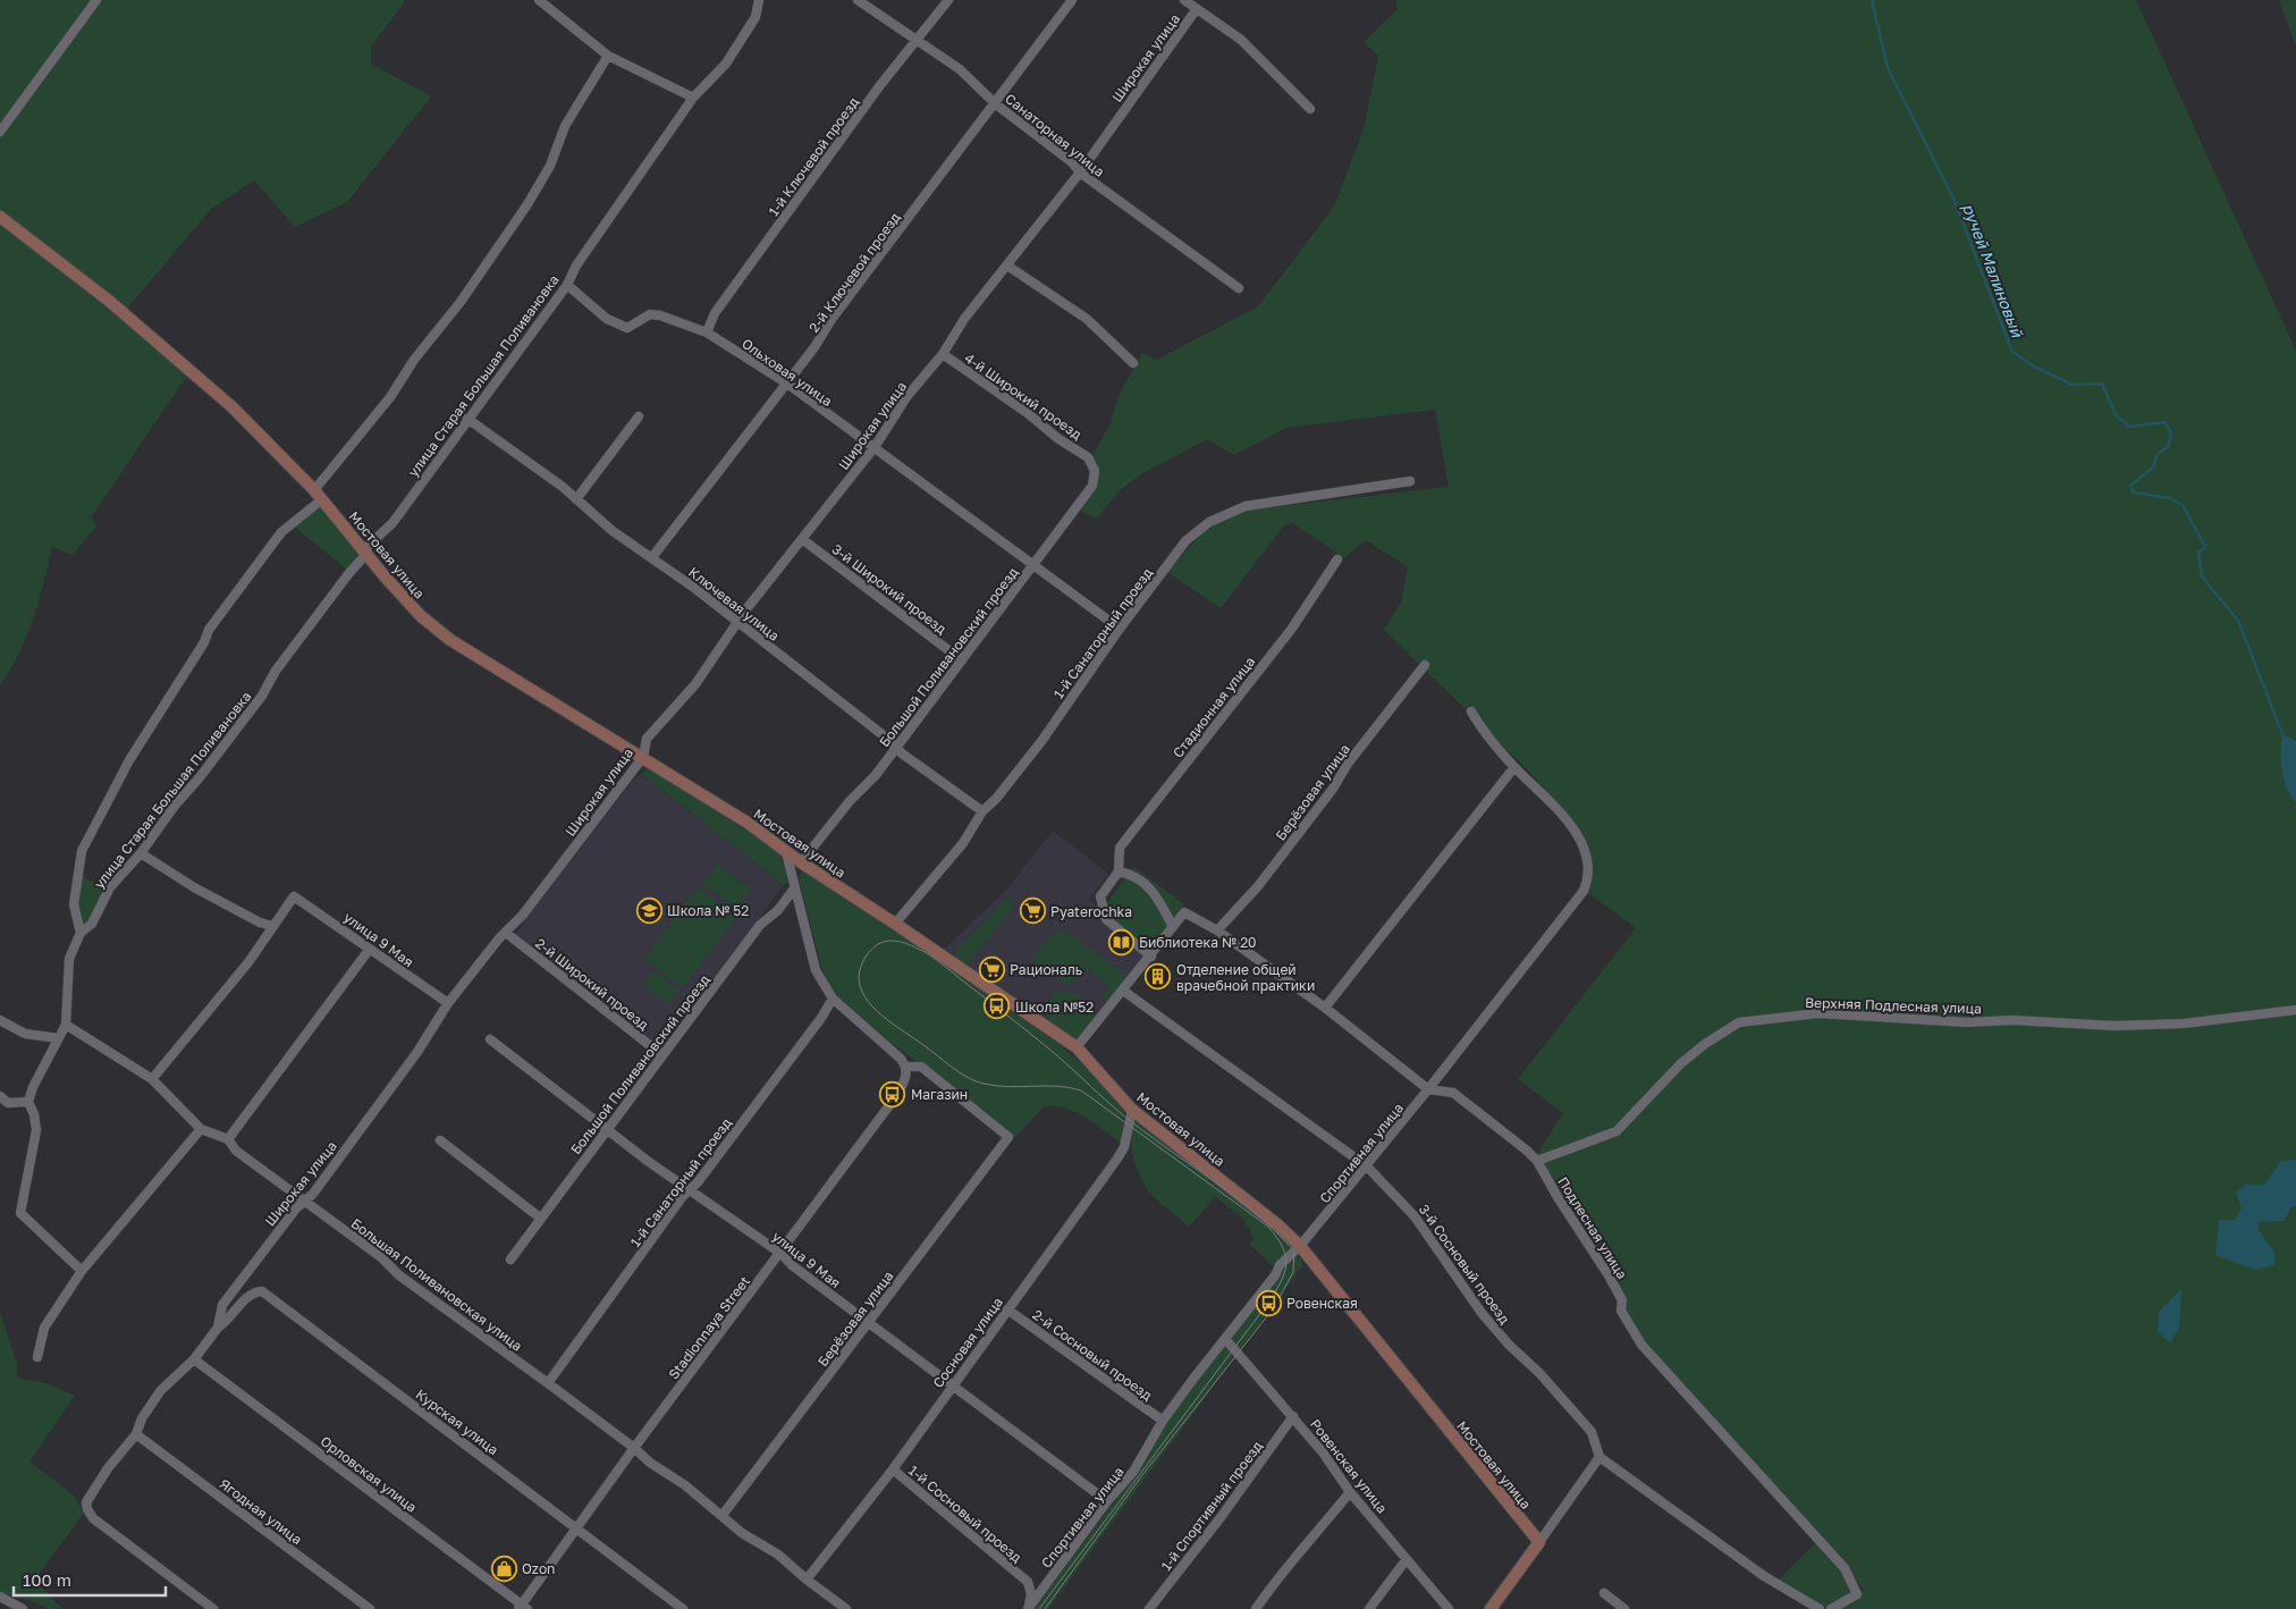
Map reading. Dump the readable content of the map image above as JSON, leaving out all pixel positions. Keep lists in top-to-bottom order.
{
  "streets": {
    "street": [
      "Широкая улица",
      "Санаторная улица",
      "1-й Ключевой проезд",
      "2-й Ключевой проезд",
      "Ольховая улица",
      "улица Старая Большая Поливановка",
      "4-й Широкий проезд",
      "Мостовая улица",
      "3-й Широкий проезд",
      "Ключевая улица",
      "1-й Санаторный проезд",
      "Большой Поливановский проезд",
      "Стадионная улица",
      "Берёзовая улица",
      "улица 9 Мая",
      "2-й Широкий проезд",
      "Верхняя Подлесная улица",
      "Спортивная улица",
      "Подлесная улица",
      "3-й Сосновый проезд",
      "Большая Поливановская улица",
      "Stadionnaya Street",
      "Сосновая улица",
      "2-й Сосновый проезд",
      "Курская улица",
      "Ровенская улица",
      "Орловская улица",
      "1-й Спортивный проезд",
      "Ягодная улица",
      "1-й Сосновый проезд"
    ]
  },
  "crossings": [
    ["Широкая улица", "Санаторная улица"],
    ["Широкая улица", "Ольховая улица"],
    ["Широкая улица", "4-й Широкий проезд"],
    ["Широкая улица", "Мостовая улица"],
    ["Широкая улица", "3-й Широкий проезд"],
    ["Широкая улица", "Ключевая улица"],
    ["Широкая улица", "улица 9 Мая"],
    ["Широкая улица", "2-й Широкий проезд"],
    ["Широкая улица", "Большая Поливановская улица"],
    ["Широкая улица", "Курская улица"],
    ["Широкая улица", "Орловская улица"],
    ["Широкая улица", "Ягодная улица"],
    ["Санаторная улица", "1-й Ключевой проезд"],
    ["Санаторная улица", "2-й Ключевой проезд"],
    ["1-й Ключевой проезд", "Ольховая улица"],
    ["2-й Ключевой проезд", "Ольховая улица"],
    ["2-й Ключевой проезд", "Ключевая улица"],
    ["Ольховая улица", "улица Старая Большая Поливановка"],
    ["Ольховая улица", "1-й Санаторный проезд"],
    ["Ольховая улица", "Большой Поливановский проезд"],
    ["улица Старая Большая Поливановка", "Мостовая улица"],
    ["улица Старая Большая Поливановка", "Ключевая улица"],
    ["улица Старая Большая Поливановка", "Большая Поливановская улица"],
    ["4-й Широкий проезд", "Большой Поливановский проезд"],
    ["Мостовая улица", "1-й Санаторный проезд"],
    ["Мостовая улица", "Большой Поливановский проезд"],
    ["Мостовая улица", "Спортивная улица"],
    ["Мостовая улица", "Сосновая улица"],
    ["3-й Широкий проезд", "Большой Поливановский проезд"],
    ["Ключевая улица", "1-й Санаторный проезд"],
    ["Ключевая улица", "Большой Поливановский проезд"],
    ["1-й Санаторный проезд", "улица 9 Мая"],
    ["1-й Санаторный проезд", "Большая Поливановская улица"],
    ["Большой Поливановский проезд", "улица 9 Мая"],
    ["Большой Поливановский проезд", "2-й Широкий проезд"],
    ["Берёзовая улица", "улица 9 Мая"],
    ["Берёзовая улица", "Подлесная улица"],
    ["Берёзовая улица", "Большая Поливановская улица"],
    ["Берёзовая улица", "Stadionnaya Street"],
    ["улица 9 Мая", "Спортивная улица"],
    ["улица 9 Мая", "Stadionnaya Street"],
    ["улица 9 Мая", "Сосновая улица"],
    ["Верхняя Подлесная улица", "Подлесная улица"],
    ["Спортивная улица", "Подлесная улица"],
    ["Спортивная улица", "3-й Сосновый проезд"],
    ["Спортивная улица", "2-й Сосновый проезд"],
    ["Спортивная улица", "Ровенская улица"],
    ["Спортивная улица", "1-й Сосновый проезд"],
    ["Большая Поливановская улица", "Stadionnaya Street"],
    ["Большая Поливановская улица", "Сосновая улица"],
    ["Stadionnaya Street", "Курская улица"],
    ["Stadionnaya Street", "Орловская улица"],
    ["Сосновая улица", "2-й Сосновый проезд"],
    ["Сосновая улица", "1-й Сосновый проезд"],
    ["Ровенская улица", "1-й Спортивный проезд"]
  ],
  "water": ["ручей Малиновый"],
  "places": {
    "school or university": ["Школа № 52"],
    "supermarket": ["Pyaterochka", "Рациональ"],
    "library": ["Библиотека № 20"],
    "building": ["Отделение общей врачебной практики"],
    "bus stop": ["Школа №52", "Магазин", "Ровенская"],
    "shop": ["Ozon"]
  },
  "scale_bar": "100 m"
}
